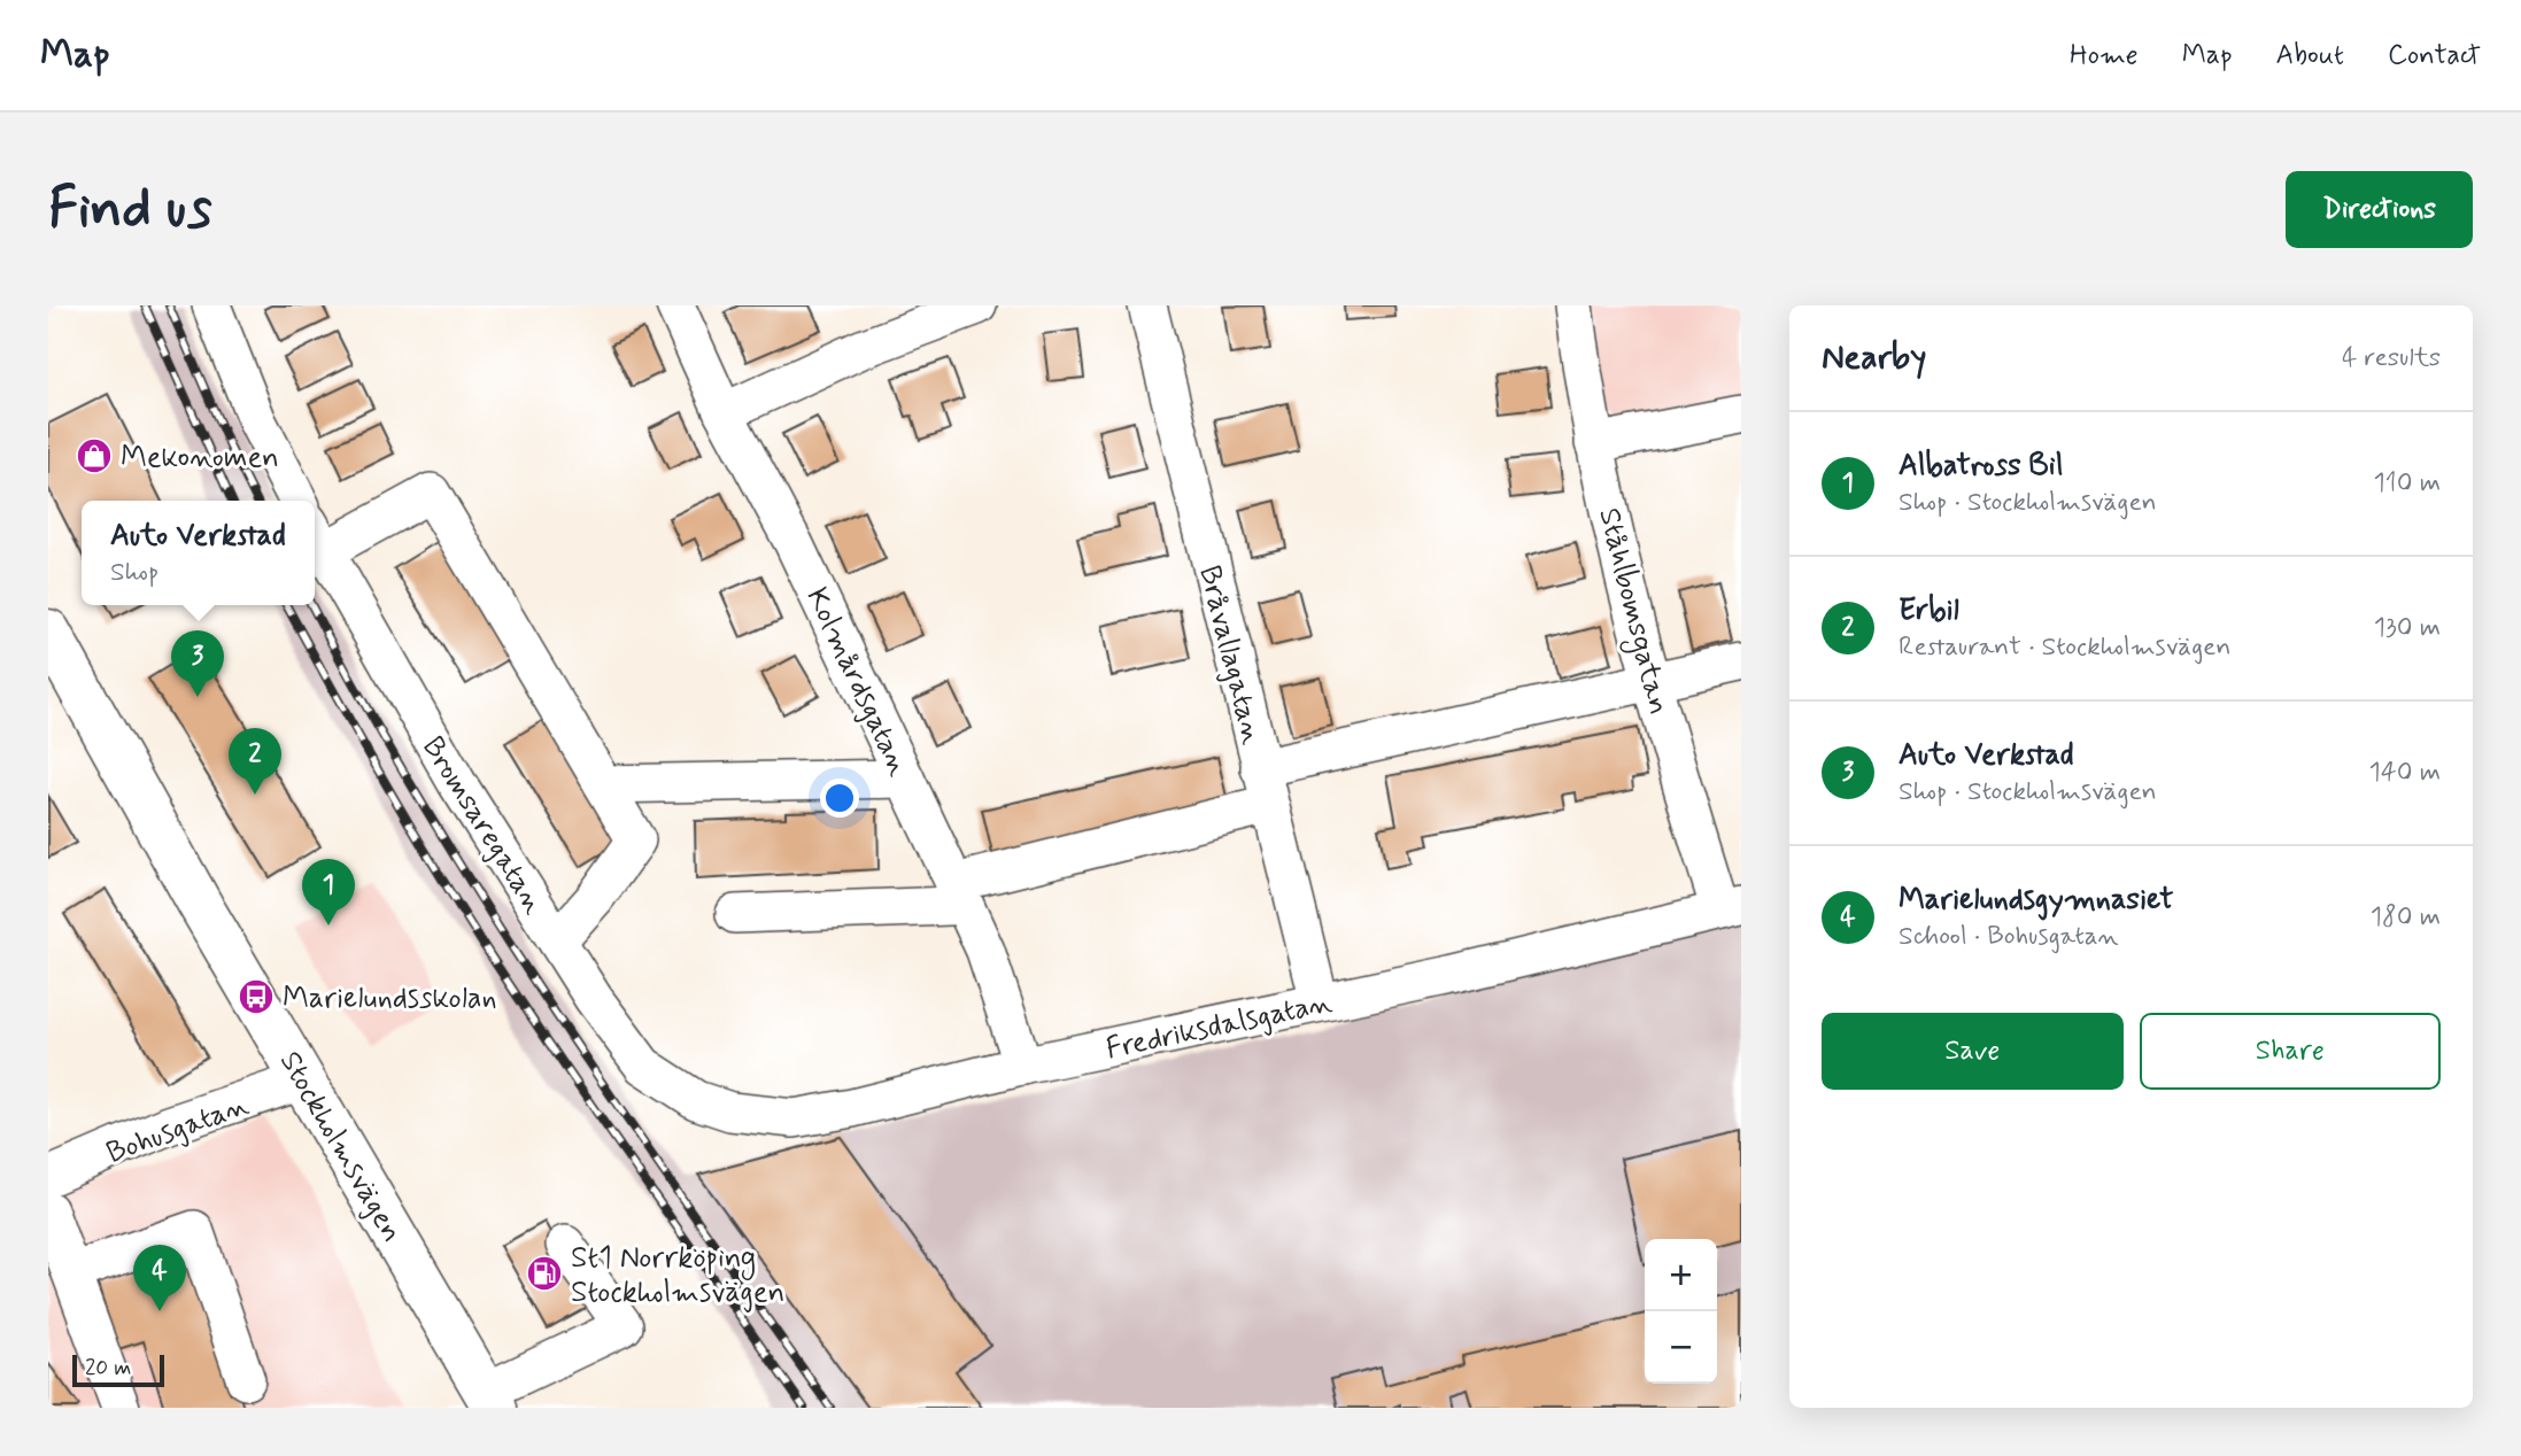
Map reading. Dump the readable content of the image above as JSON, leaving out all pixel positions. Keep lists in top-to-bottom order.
{
  "streets": {
    "main road": ["Stockholmsvägen"],
    "street": [
      "Ståhlbomsgatan",
      "Bråvallagatan",
      "Kolmårdsgatan",
      "Bromsaregatan",
      "Fredriksdalsgatan",
      "Bohusgatan"
    ]
  },
  "crossings": [
    ["Ståhlbomsgatan", "Fredriksdalsgatan"],
    ["Bråvallagatan", "Fredriksdalsgatan"],
    ["Kolmårdsgatan", "Fredriksdalsgatan"],
    ["Bromsaregatan", "Fredriksdalsgatan"],
    ["Bohusgatan", "Stockholmsvägen"]
  ],
  "places": {
    "shop": ["Mekonomen"],
    "bus stop": ["Marielundsskolan"],
    "fuel station": ["St1 Norrköping Stockholmsvägen"]
  },
  "scale_bar": "20 m",
  "page": {
    "header": "Map",
    "nav": [
      "Home",
      "Map",
      "About",
      "Contact"
    ],
    "buttons": [
      "Directions",
      ["Save", "Share"]
    ],
    "title": "Find us",
    "heading": ["Nearby", "4 results"],
    "list": [
      {
        "mark": "1",
        "name": "Albatross Bil",
        "note": "Shop · Stockholmsvägen",
        "value": "110 m"
      },
      {
        "mark": "2",
        "name": "Erbil",
        "note": "Restaurant · Stockholmsvägen",
        "value": "130 m"
      },
      {
        "mark": "3",
        "name": "Auto Verkstad",
        "note": "Shop · Stockholmsvägen",
        "value": "140 m"
      },
      {
        "mark": "4",
        "name": "Marielundsgymnasiet",
        "note": "School · Bohusgatan",
        "value": "180 m"
      }
    ],
    "popup": ["Auto Verkstad", "Shop"],
    "pins": [
      "3",
      "2",
      "1",
      "4"
    ],
    "map_buttons": ["+", "−"],
    "scale": "20 m"
  }
}
